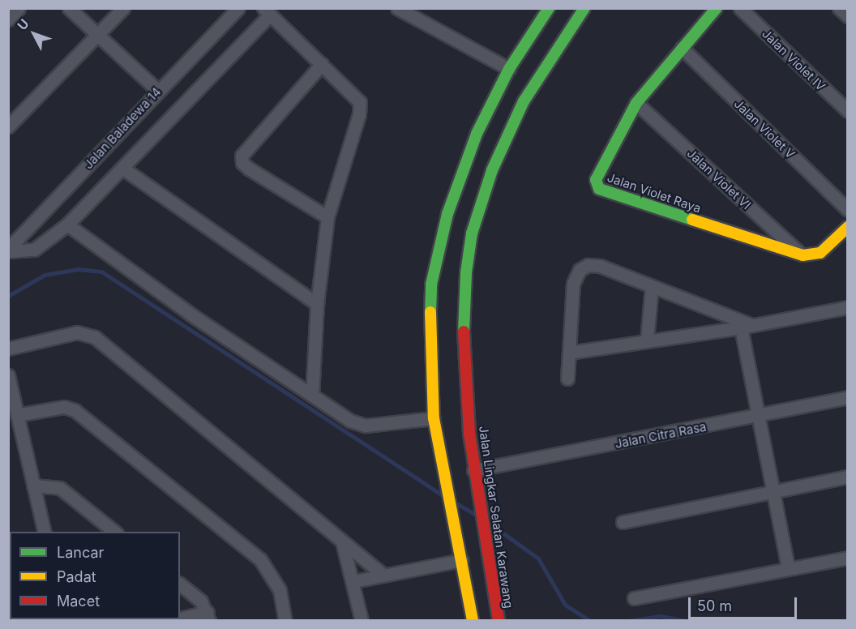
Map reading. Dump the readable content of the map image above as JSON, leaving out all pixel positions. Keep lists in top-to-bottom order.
{
  "streets": {
    "main road": ["Jalan Violet Raya", "Jalan Lingkar Selatan Karawang"],
    "street": [
      "Jalan Violet IV",
      "Jalan Baladewa 14",
      "Jalan Violet V",
      "Jalan Violet VI",
      "Jalan Citra Rasa"
    ]
  },
  "crossings": [
    ["Jalan Violet V", "Jalan Violet Raya"],
    ["Jalan Violet VI", "Jalan Violet Raya"],
    ["Jalan Citra Rasa", "Jalan Lingkar Selatan Karawang"]
  ],
  "legend": ["Lancar", "Padat", "Macet"],
  "scale_bar": "50 m",
  "north": "top left"
}
